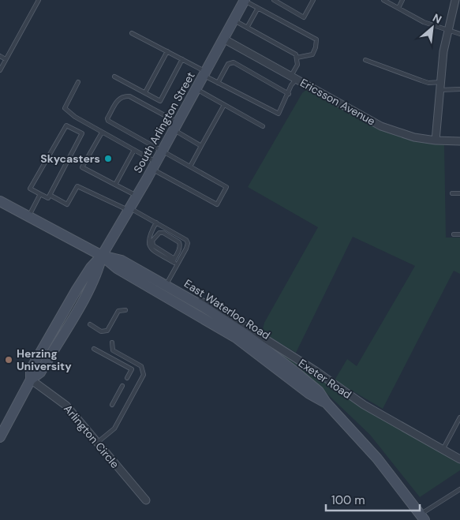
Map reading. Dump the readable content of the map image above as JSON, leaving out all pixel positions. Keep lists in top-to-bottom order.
{
  "streets": {
    "main road": ["South Arlington Street", "East Waterloo Road"],
    "street": ["Ericsson Avenue", "Exeter Road", "Arlington Circle"]
  },
  "crossings": [
    ["Ericsson Avenue", "South Arlington Street"],
    ["South Arlington Street", "East Waterloo Road"],
    ["South Arlington Street", "Arlington Circle"],
    ["East Waterloo Road", "Exeter Road"]
  ],
  "places": ["Skycasters", "Herzing University"],
  "scale_bar": "100 m",
  "north": "top right"
}
